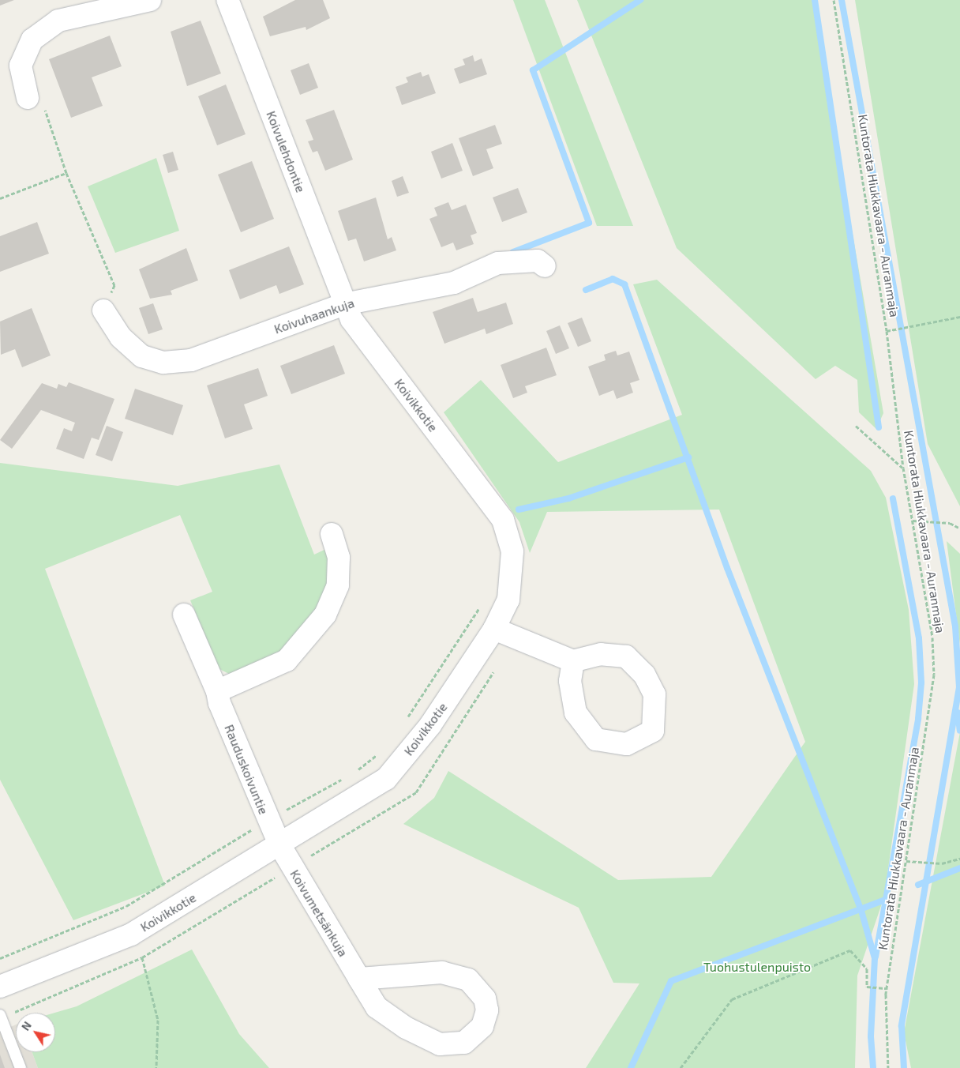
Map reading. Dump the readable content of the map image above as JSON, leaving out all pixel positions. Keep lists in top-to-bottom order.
{
  "streets": {
    "street": [
      "Koivulehdontie",
      "Koivuhaankuja",
      "Koivikkotie",
      "Rauduskoivuntie",
      "Koivumetsänkuja"
    ],
    "path": ["Kuntorata Hiukkavaara - Auranmaja"]
  },
  "crossings": [
    ["Koivulehdontie", "Koivuhaankuja"],
    ["Koivulehdontie", "Koivikkotie"],
    ["Koivuhaankuja", "Koivikkotie"],
    ["Koivikkotie", "Rauduskoivuntie"],
    ["Koivikkotie", "Koivumetsänkuja"],
    ["Rauduskoivuntie", "Koivumetsänkuja"]
  ],
  "parks": ["Tuohustulenpuisto"],
  "north": "top left"
}
